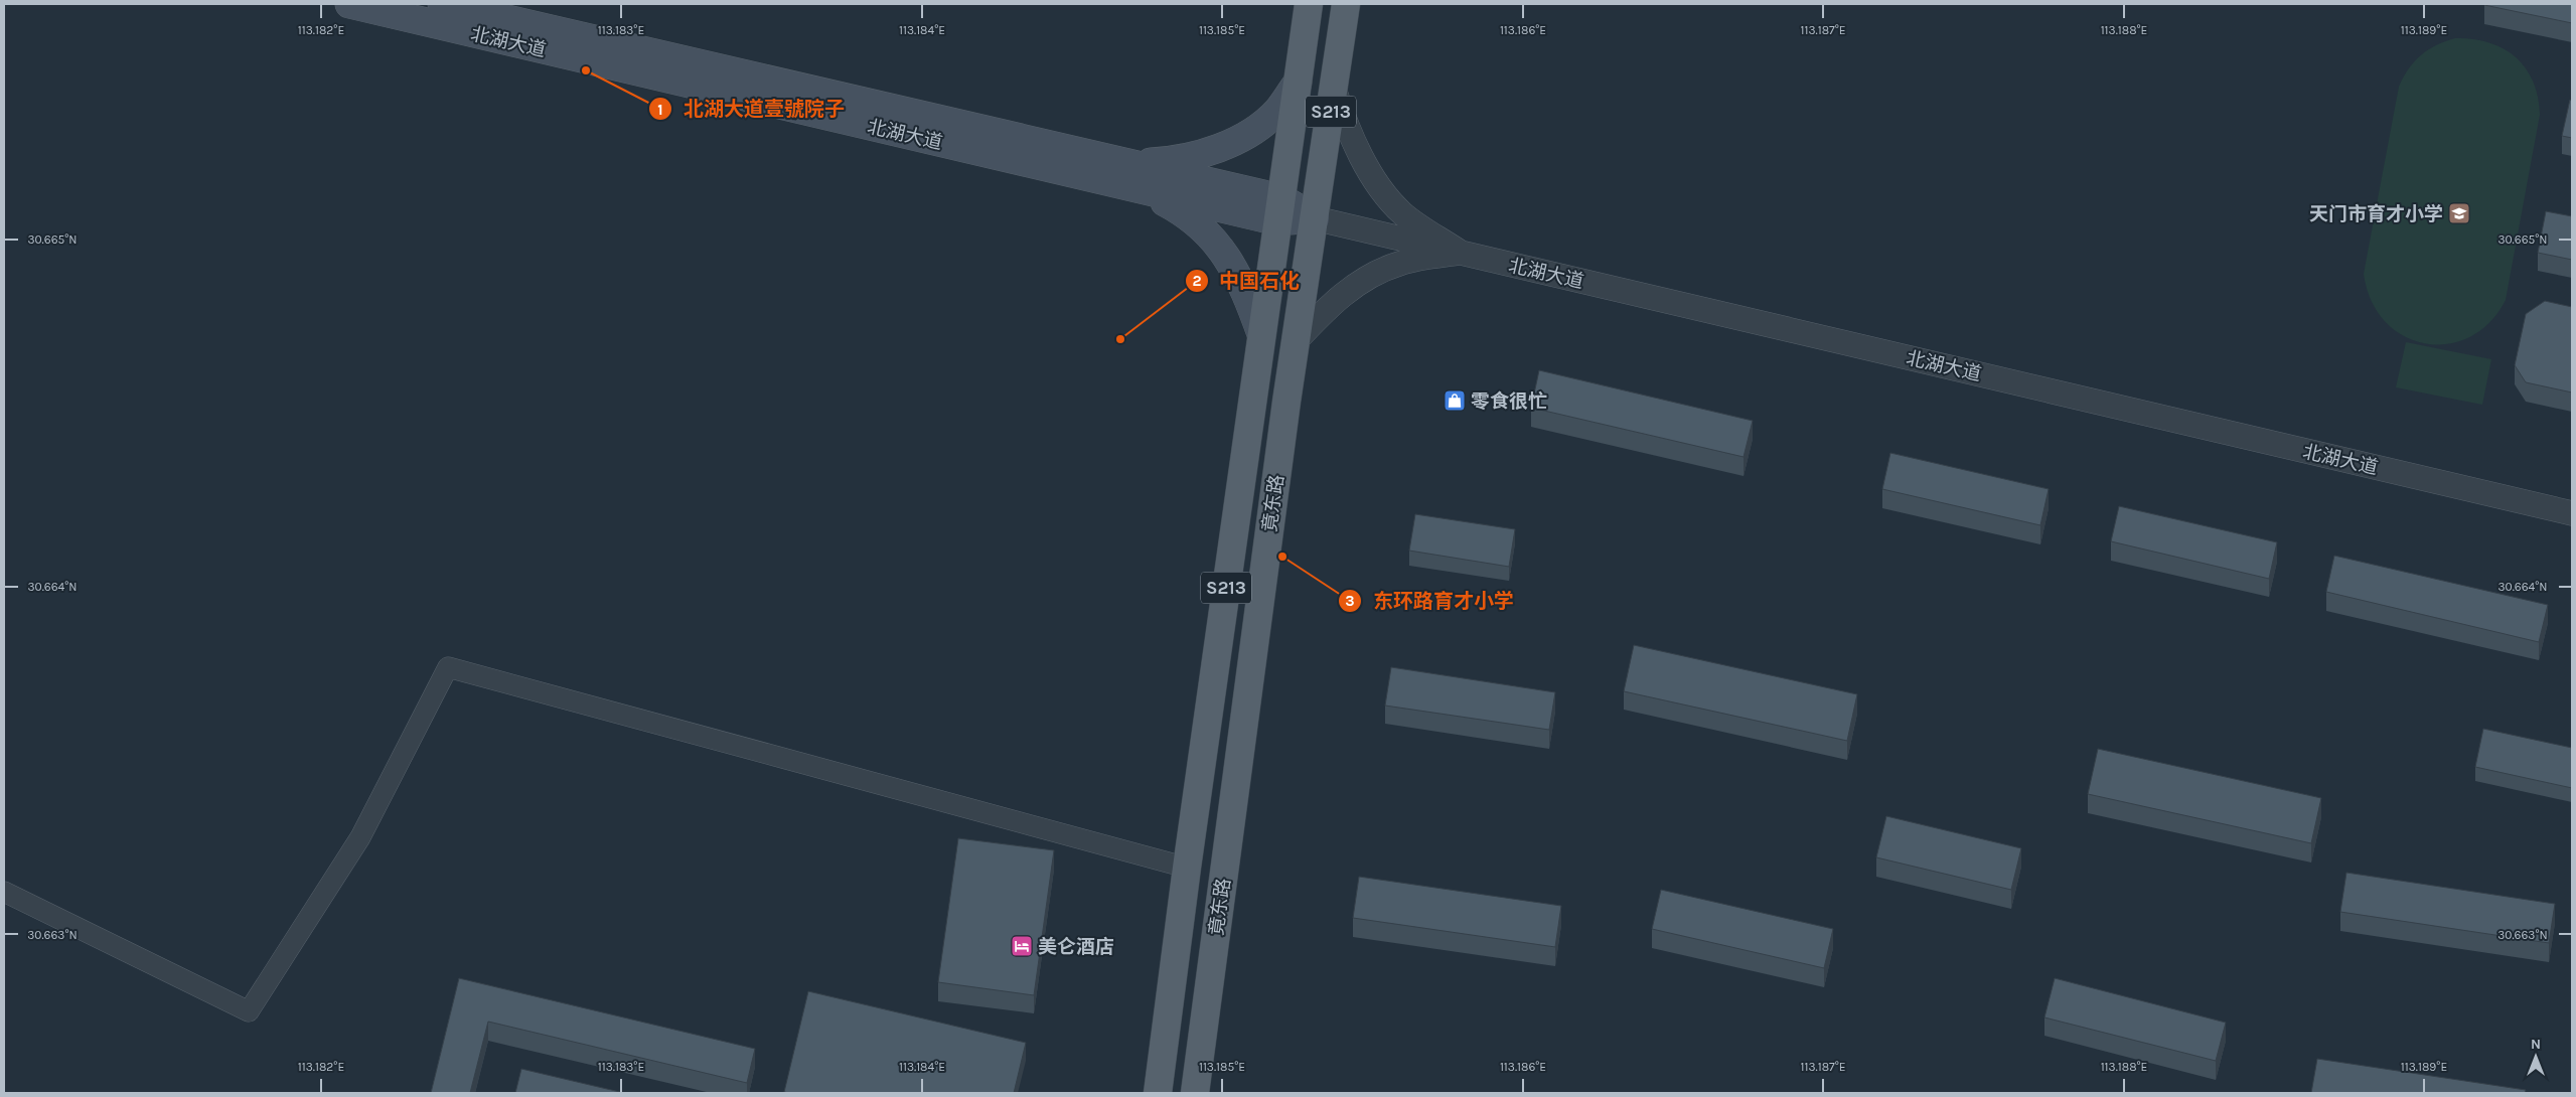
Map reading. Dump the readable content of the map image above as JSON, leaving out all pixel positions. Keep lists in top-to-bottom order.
{
  "streets": {
    "main road": ["北湖大道", "S213", "竟东路"]
  },
  "crossings": [
    ["北湖大道", "竟东路"]
  ],
  "places": {
    "other": ["北湖大道壹號院子", "中国石化", "东环路育才小学"],
    "school or university": ["天门市育才小学"],
    "shop": ["零食很忙"],
    "hotel": ["美仑酒店"]
  },
  "north": "top",
  "coordinates": [
    "113.182°E",
    "113.183°E",
    "113.184°E",
    "113.185°E",
    "113.186°E",
    "113.187°E",
    "113.188°E",
    "113.189°E",
    "30.665°N",
    "30.664°N",
    "30.663°N"
  ]
}
